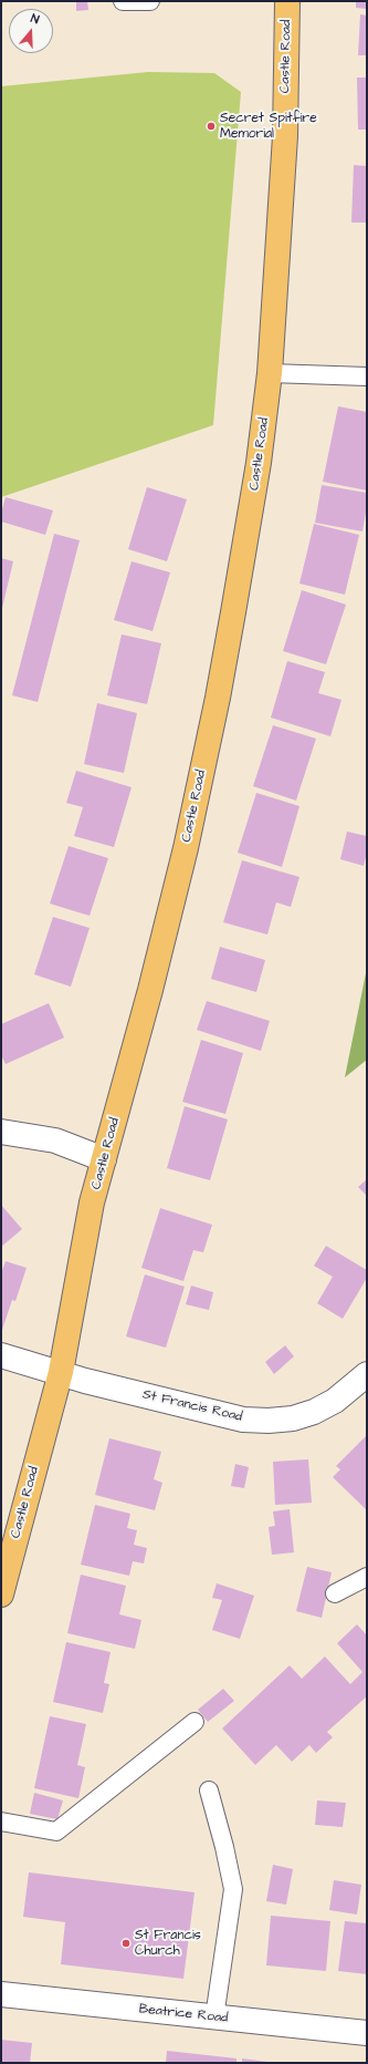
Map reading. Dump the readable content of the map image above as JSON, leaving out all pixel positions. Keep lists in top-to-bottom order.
{
  "streets": {
    "main road": ["Castle Road"],
    "street": ["St Francis Road", "Beatrice Road"]
  },
  "crossings": [
    ["Castle Road", "St Francis Road"]
  ],
  "places": ["Secret Spitfire Memorial", "St Francis Church"],
  "north": "top"
}
